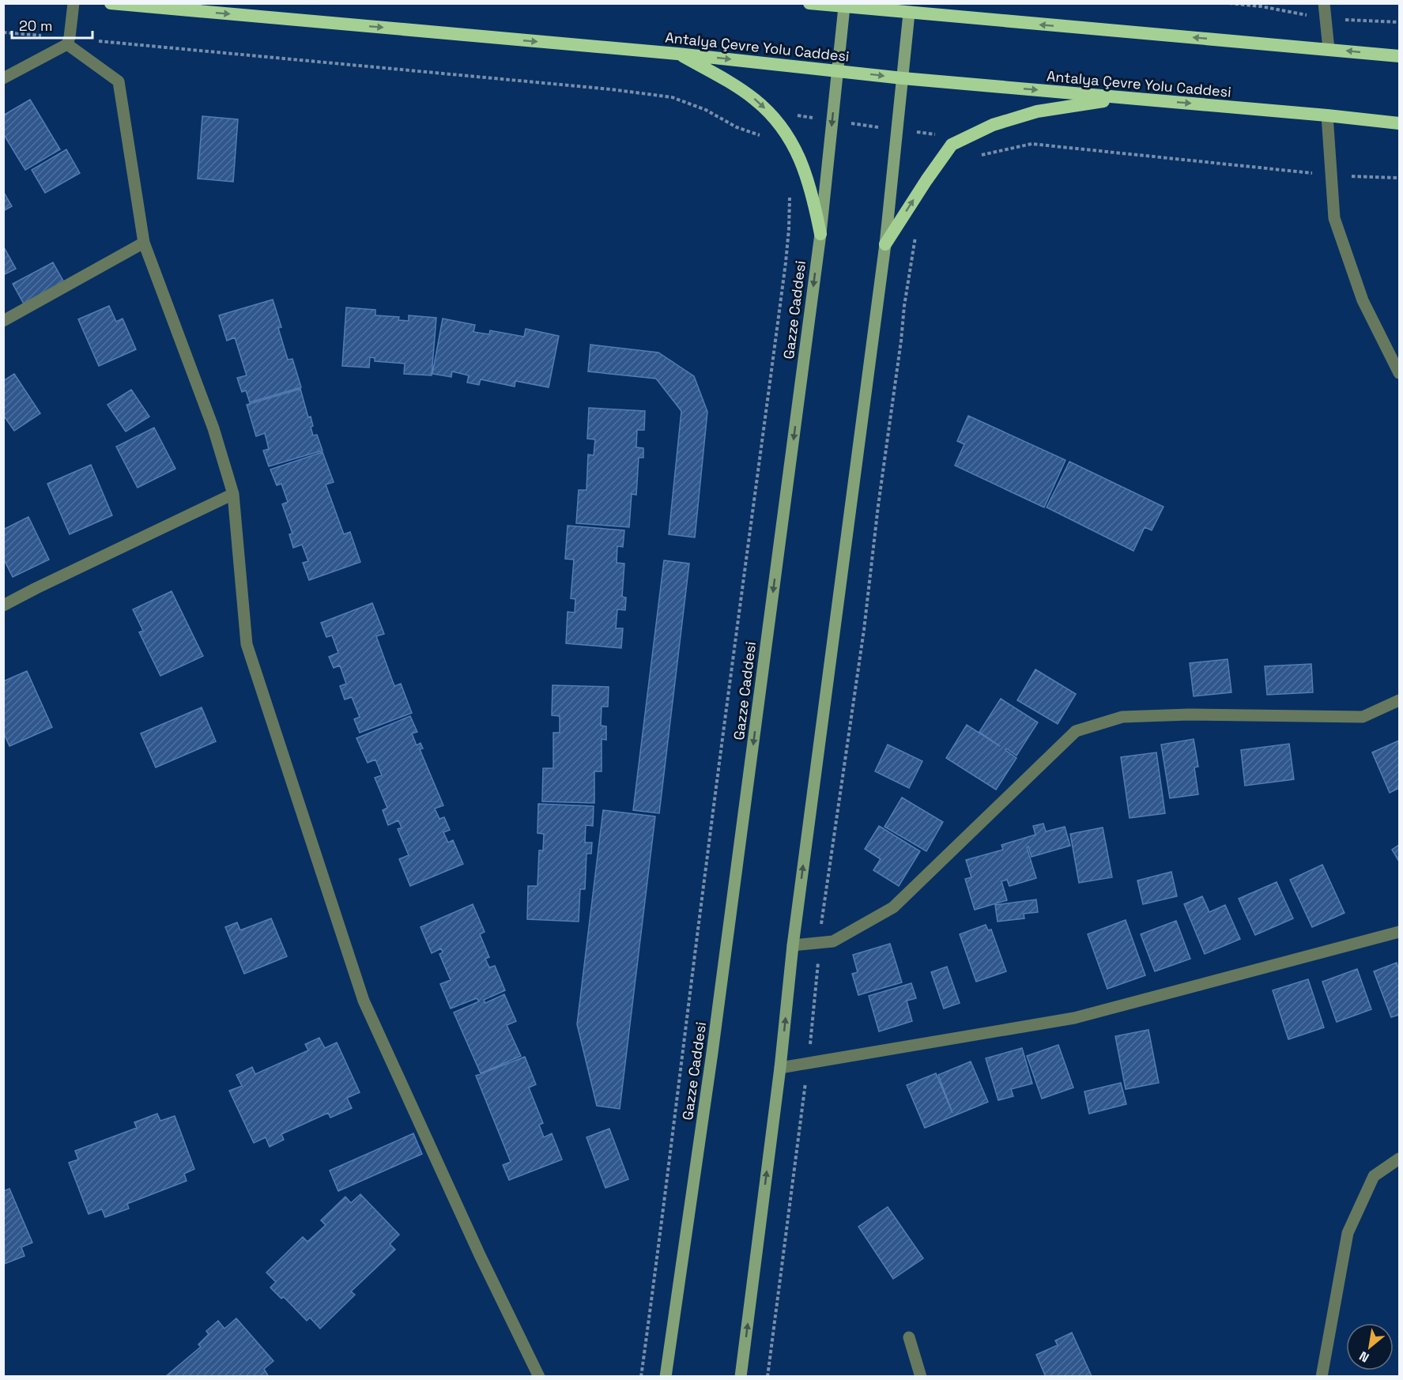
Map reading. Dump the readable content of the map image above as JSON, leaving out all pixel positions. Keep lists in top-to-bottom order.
{
  "streets": {
    "highway": ["Antalya Çevre Yolu Caddesi"],
    "main road": ["Gazze Caddesi"]
  },
  "crossings": [
    ["Antalya Çevre Yolu Caddesi", "Gazze Caddesi"]
  ],
  "scale_bar": "20 m",
  "north": "bottom left"
}
